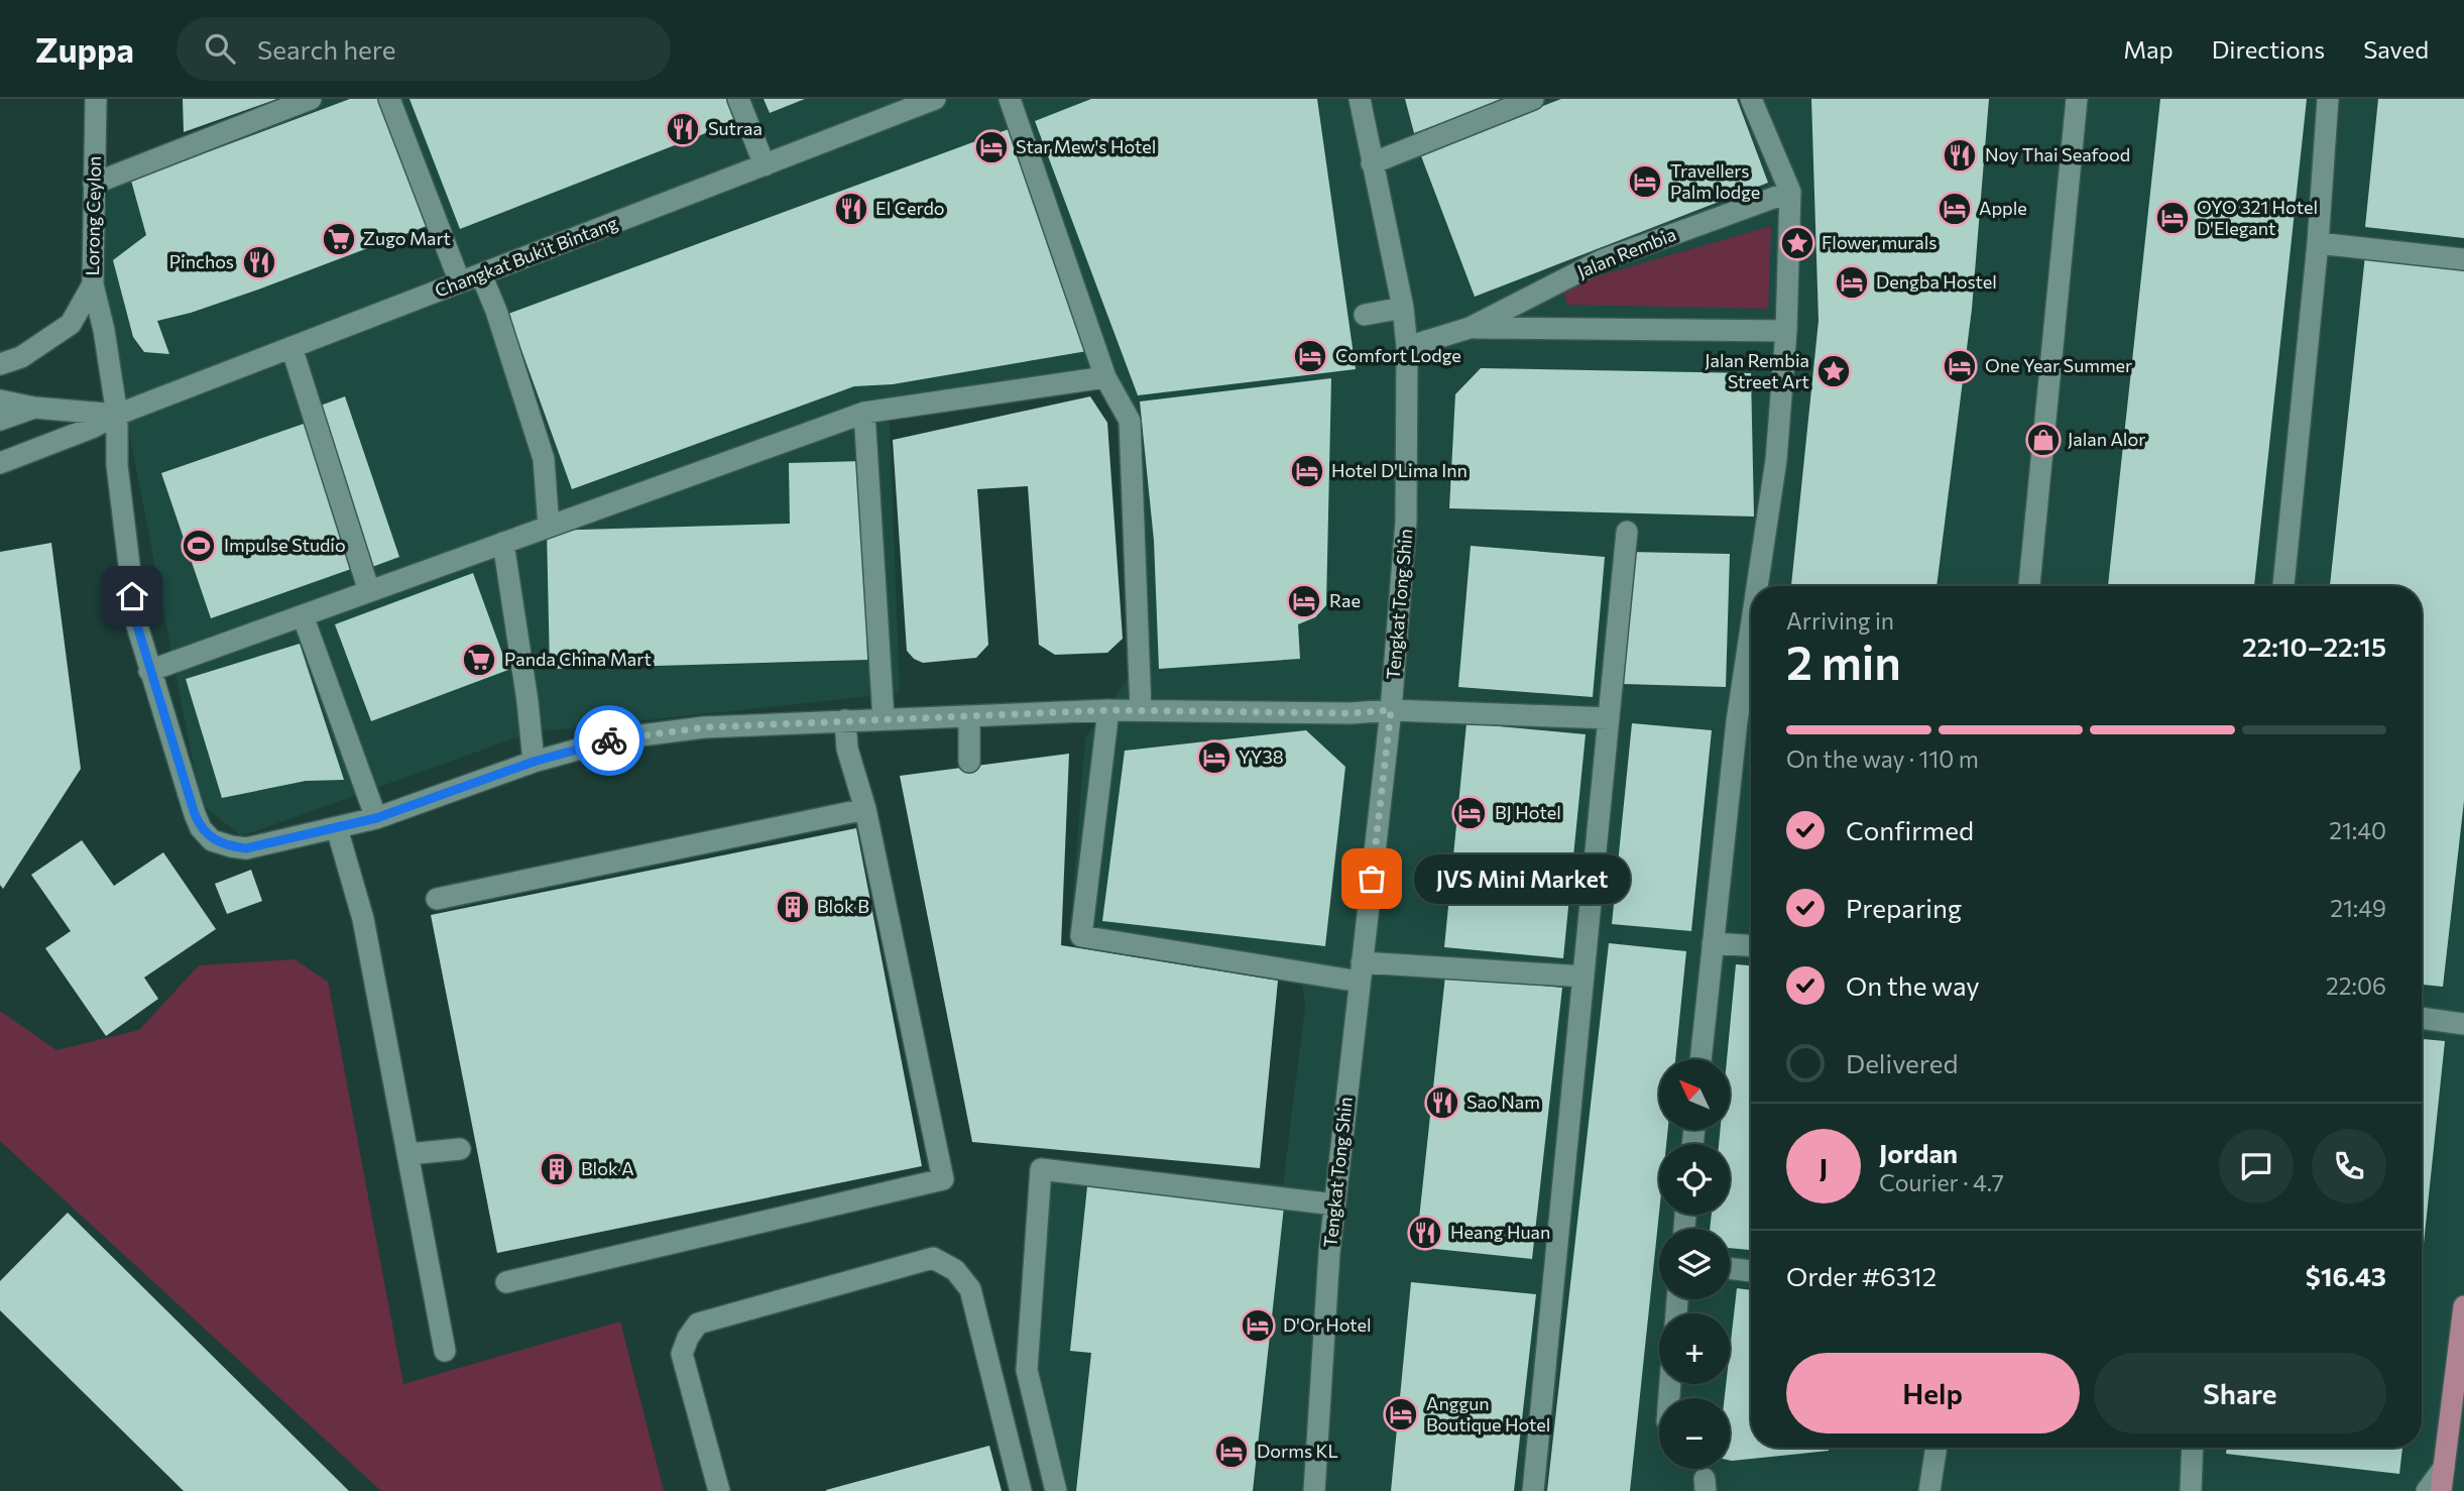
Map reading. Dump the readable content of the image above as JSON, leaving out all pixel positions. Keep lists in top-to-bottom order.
{
  "streets": {
    "street": [
      "Lorong Ceylon",
      "Jalan Rembia",
      "Changkat Bukit Bintang",
      "Tengkat Tong Shin"
    ]
  },
  "crossings": [
    ["Lorong Ceylon", "Changkat Bukit Bintang"],
    ["Lorong Ceylon", "Tengkat Tong Shin"],
    ["Jalan Rembia", "Tengkat Tong Shin"]
  ],
  "places": {
    "restaurant": [
      "Sutraa",
      "Noy Thai Seafood",
      "El Cerdo",
      "Pinchos",
      "Sao Nam",
      "Heang Huan"
    ],
    "hotel": [
      "Star Mew's Hotel",
      "Travellers Palm lodge",
      "Apple",
      "OYO 321 Hotel D'Elegant",
      "Dengba Hostel",
      "Comfort Lodge",
      "One Year Summer",
      "Hotel D'Lima Inn",
      "Rae",
      "YY38",
      "BJ Hotel",
      "D'Or Hotel",
      "Anggun Boutique Hotel",
      "Dorms KL"
    ],
    "supermarket": ["Zugo Mart", "Panda China Mart"],
    "place": ["Flower murals", "Jalan Rembia Street Art"],
    "shop": ["Jalan Alor"],
    "sports": ["Impulse Studio"],
    "other": ["JVS Mini Market"],
    "building": ["Blok B", "Blok A"]
  },
  "north": "top left",
  "page": {
    "header": "Zuppa",
    "search": "Search here",
    "nav": ["Map", "Directions", "Saved"],
    "heading": ["2 min", "Arriving in", "22:10–22:15"],
    "panel": [
      "Jordan",
      "Courier · 4.7",
      "Order #6312",
      "$16.43"
    ],
    "bar": "On the way · 110 m",
    "list": [
      ["Confirmed", "21:40"],
      ["Preparing", "21:49"],
      ["On the way", "22:06"],
      "Delivered"
    ],
    "bubble": "JVS Mini Market",
    "map_buttons": ["+", "−"],
    "round": "J",
    "buttons": ["Help", "Share"]
  }
}
